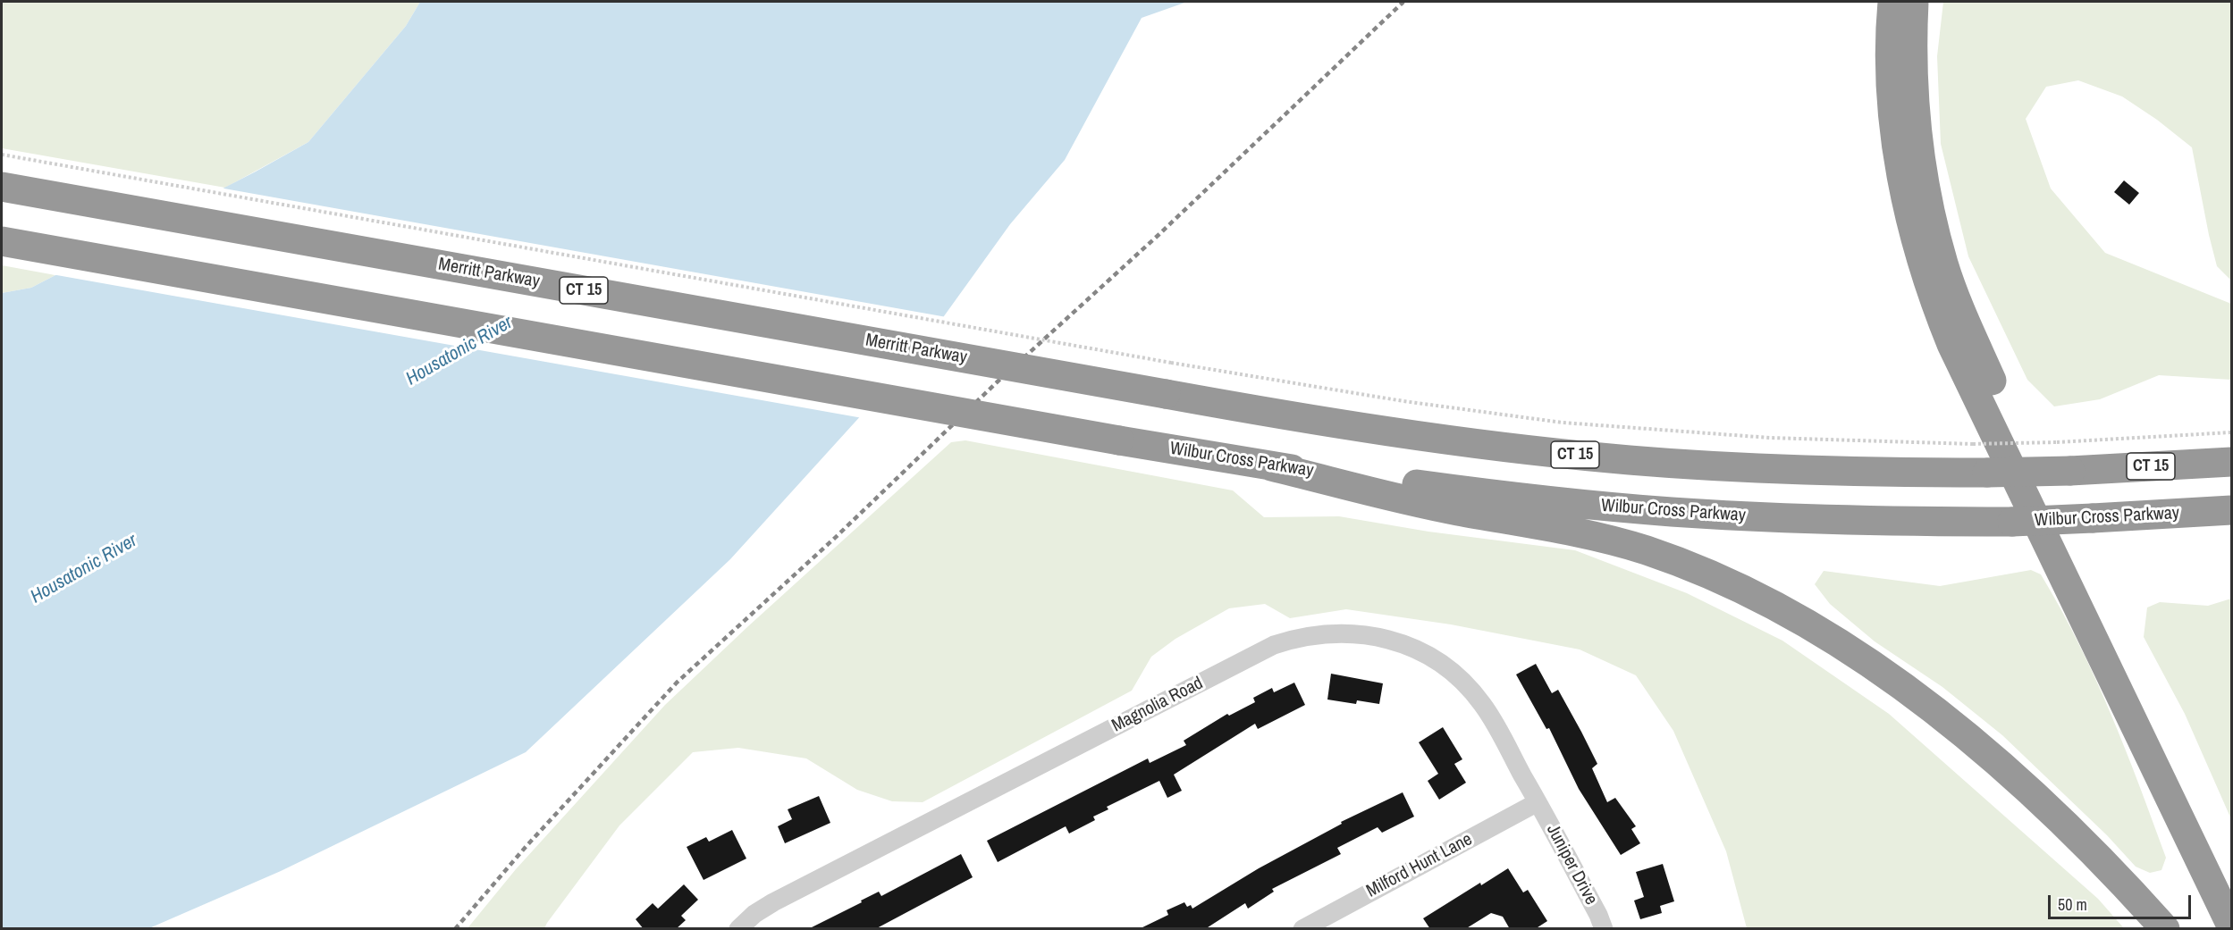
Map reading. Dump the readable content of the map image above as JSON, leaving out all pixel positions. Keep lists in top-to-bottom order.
{
  "streets": {
    "highway": ["Merritt Parkway", "CT 15", "Wilbur Cross Parkway"],
    "street": ["Magnolia Road", "Juniper Drive", "Milford Hunt Lane"]
  },
  "crossings": [
    ["Magnolia Road", "Juniper Drive"],
    ["Magnolia Road", "Milford Hunt Lane"],
    ["Juniper Drive", "Milford Hunt Lane"]
  ],
  "water": ["Housatonic River"],
  "scale_bar": "50 m"
}
